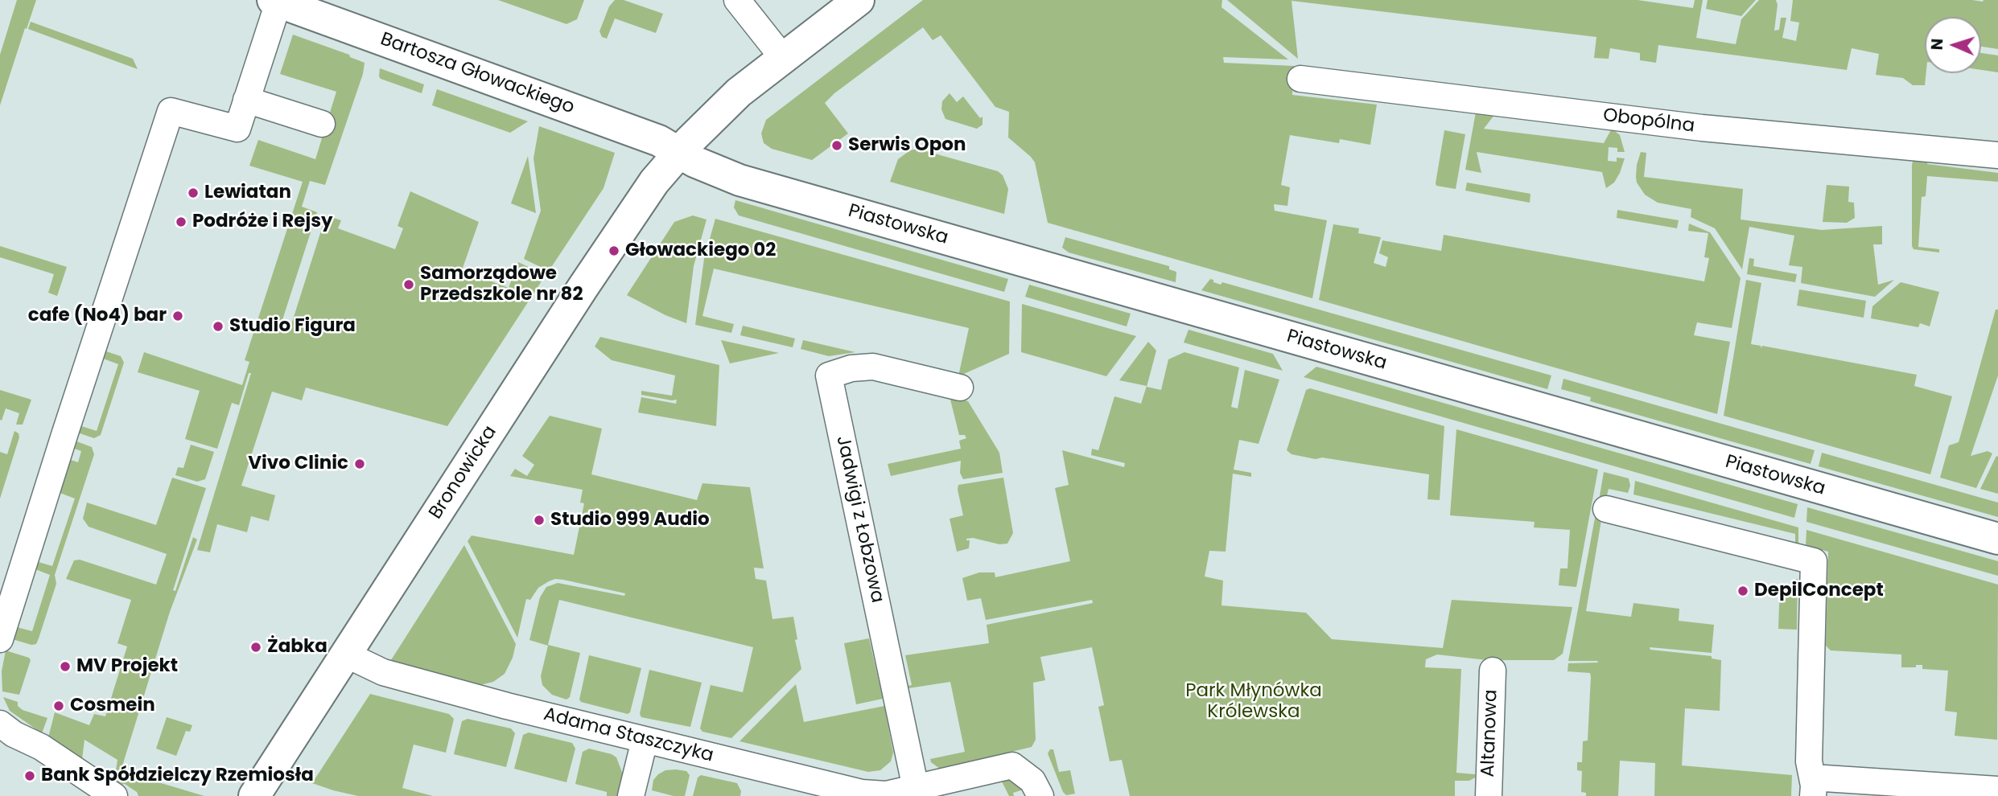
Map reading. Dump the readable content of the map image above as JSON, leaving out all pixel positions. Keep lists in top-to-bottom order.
{
  "streets": {
    "street": [
      "Bartosza Głowackiego",
      "Obopólna",
      "Piastowska",
      "Bronowicka",
      "Jadwigi z Łobzowa",
      "Altanowa",
      "Adama Staszczyka"
    ]
  },
  "crossings": [
    ["Bartosza Głowackiego", "Piastowska"],
    ["Bartosza Głowackiego", "Bronowicka"],
    ["Piastowska", "Bronowicka"],
    ["Bronowicka", "Adama Staszczyka"],
    ["Jadwigi z Łobzowa", "Adama Staszczyka"]
  ],
  "parks": ["Park Młynówka Królewska"],
  "places": [
    "Serwis Opon",
    "Lewiatan",
    "Podróże i Rejsy",
    "Głowackiego 02",
    "Samorządowe Przedszkole nr 82",
    "cafe (No4) bar",
    "Studio Figura",
    "Vivo Clinic",
    "Studio 999 Audio",
    "DepilConcept",
    "Żabka",
    "MV Projekt",
    "Cosmein",
    "Bank Spółdzielczy Rzemiosła"
  ],
  "north": "left"
}
